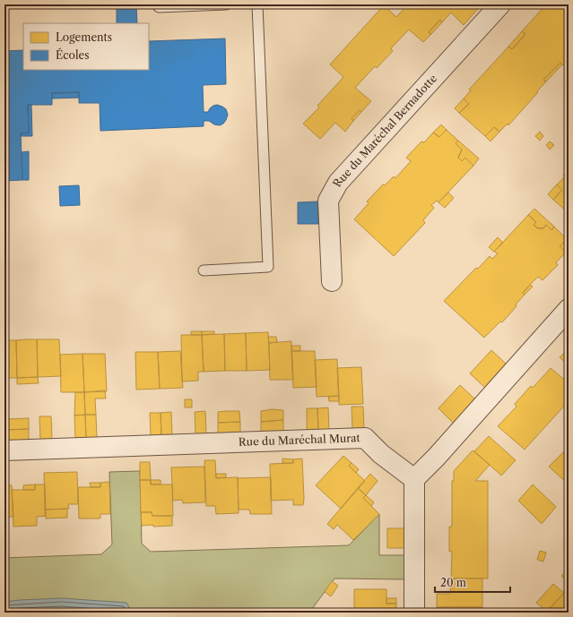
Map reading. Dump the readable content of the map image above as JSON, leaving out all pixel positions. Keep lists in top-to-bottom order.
{
  "streets": {
    "street": ["Rue du Maréchal Bernadotte", "Rue du Maréchal Murat"]
  },
  "legend": ["Logements", "Écoles"],
  "scale_bar": "20 m"
}
